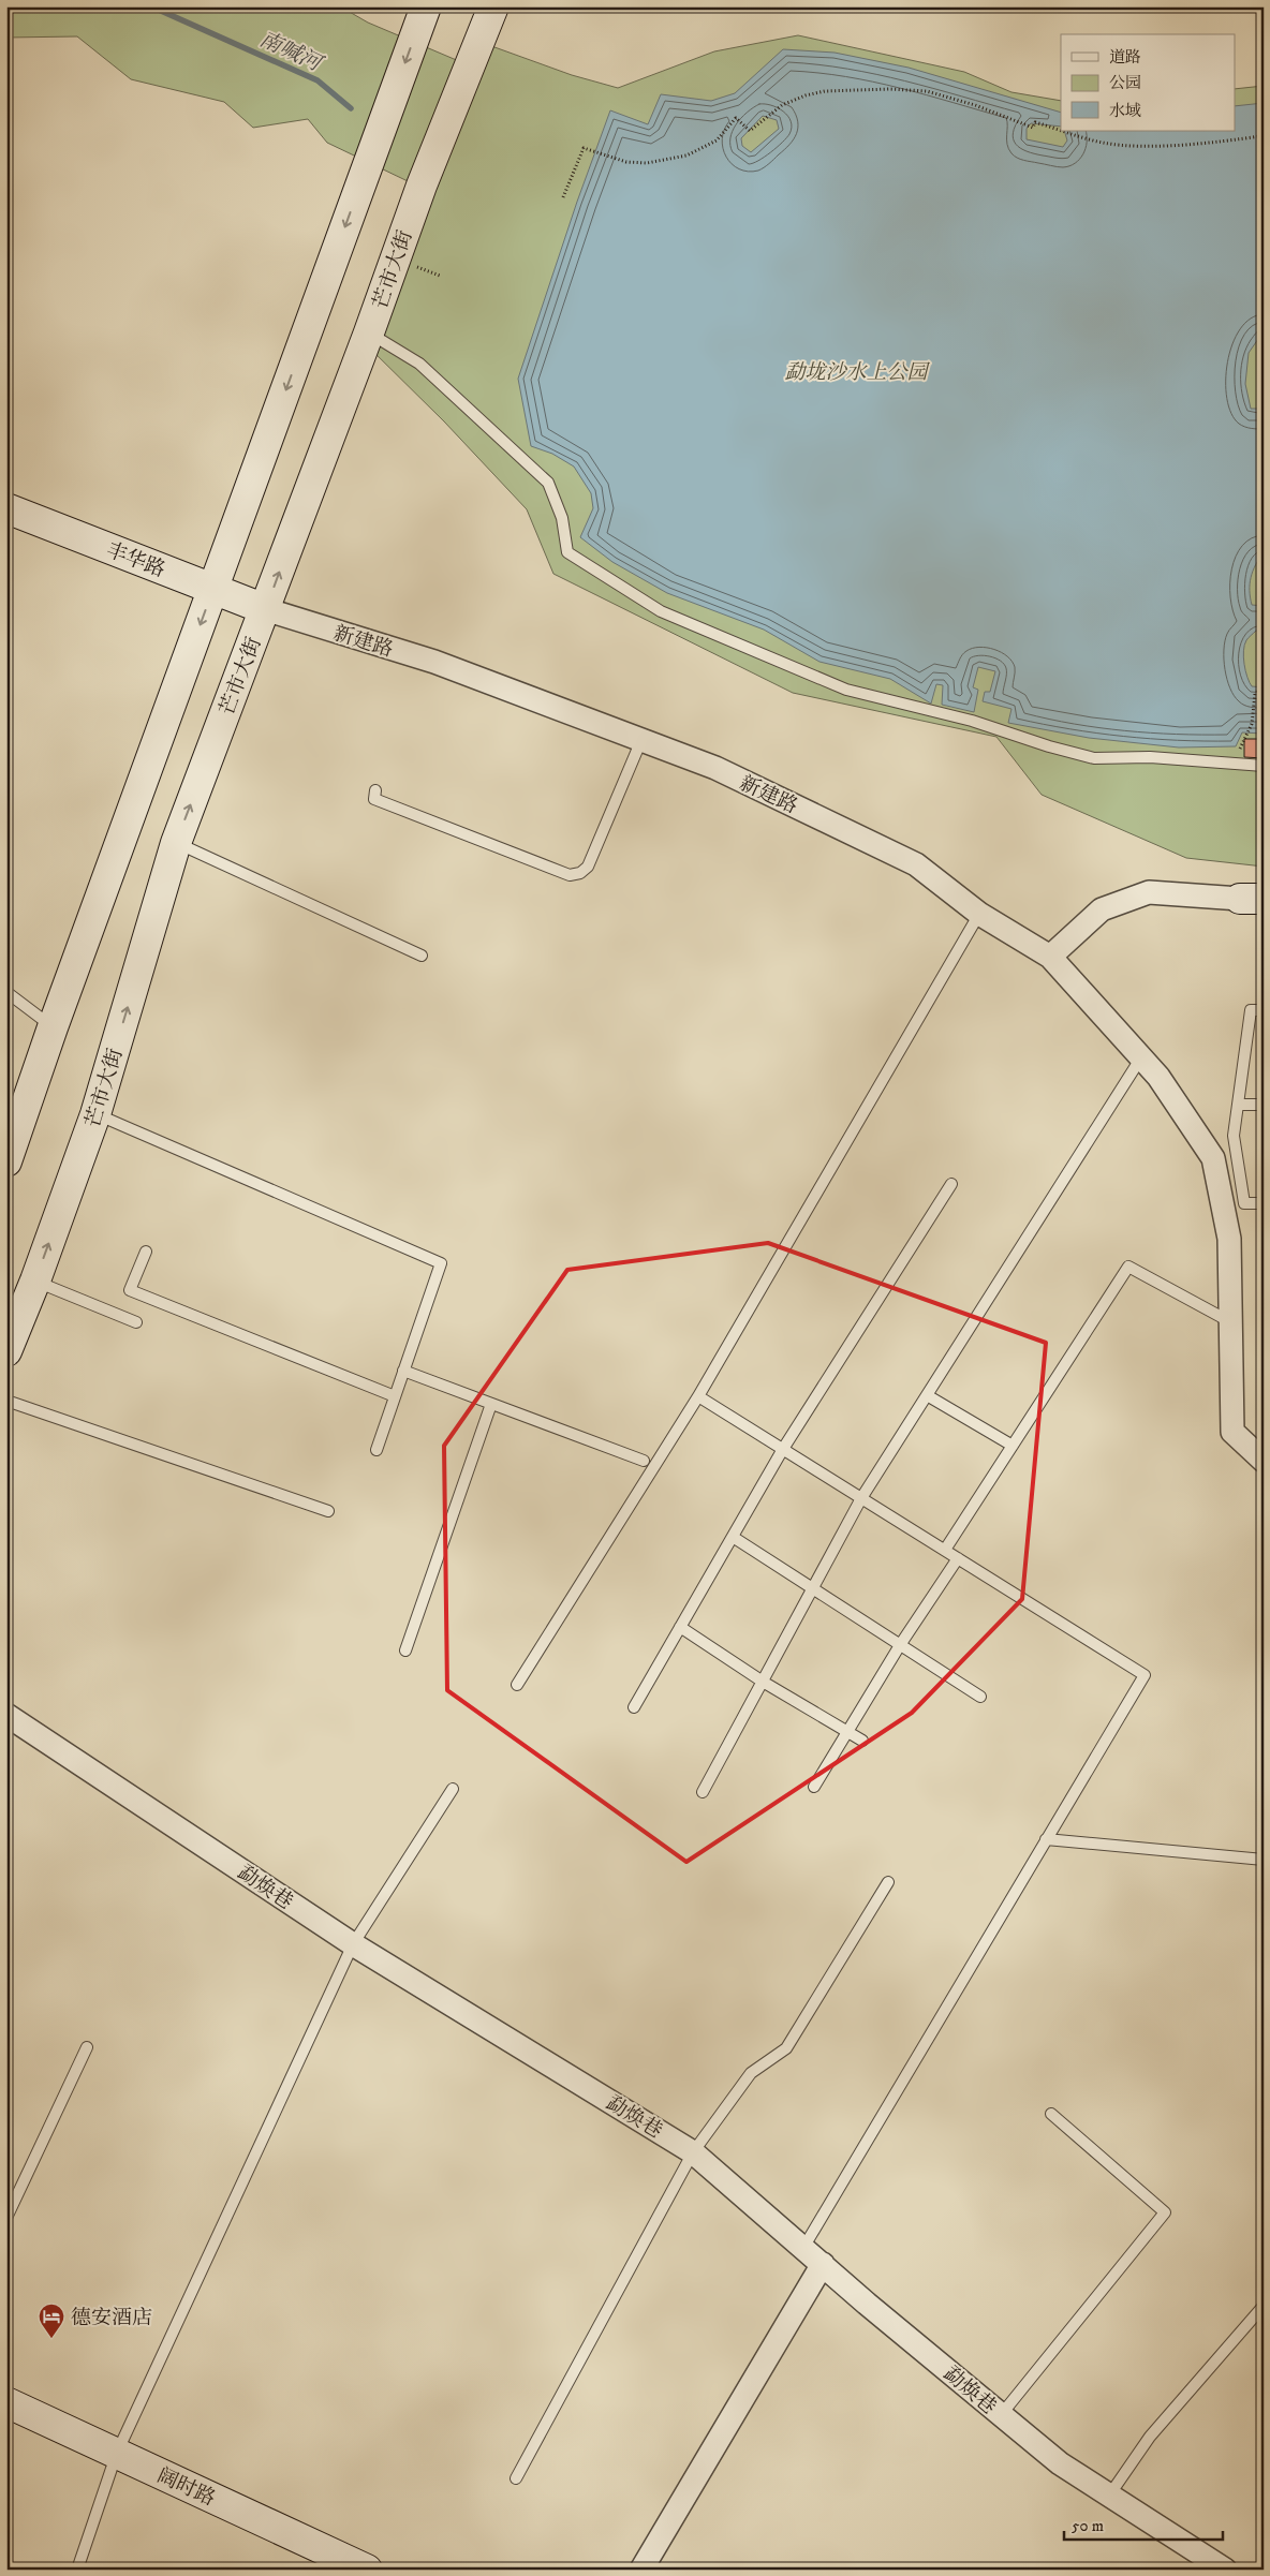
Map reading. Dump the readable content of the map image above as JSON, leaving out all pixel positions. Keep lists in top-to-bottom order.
{
  "streets": {
    "main road": ["芒市大街", "丰华路", "阔时路"],
    "street": ["新建路", "勐焕巷"]
  },
  "crossings": [
    ["芒市大街", "丰华路"],
    ["芒市大街", "新建路"],
    ["丰华路", "新建路"]
  ],
  "water": ["南喊河"],
  "parks": ["勐垅沙水上公园"],
  "places": {
    "hotel": ["德安酒店"]
  },
  "legend": ["道路", "公园", "水域"],
  "scale_bar": "50 m"
}
